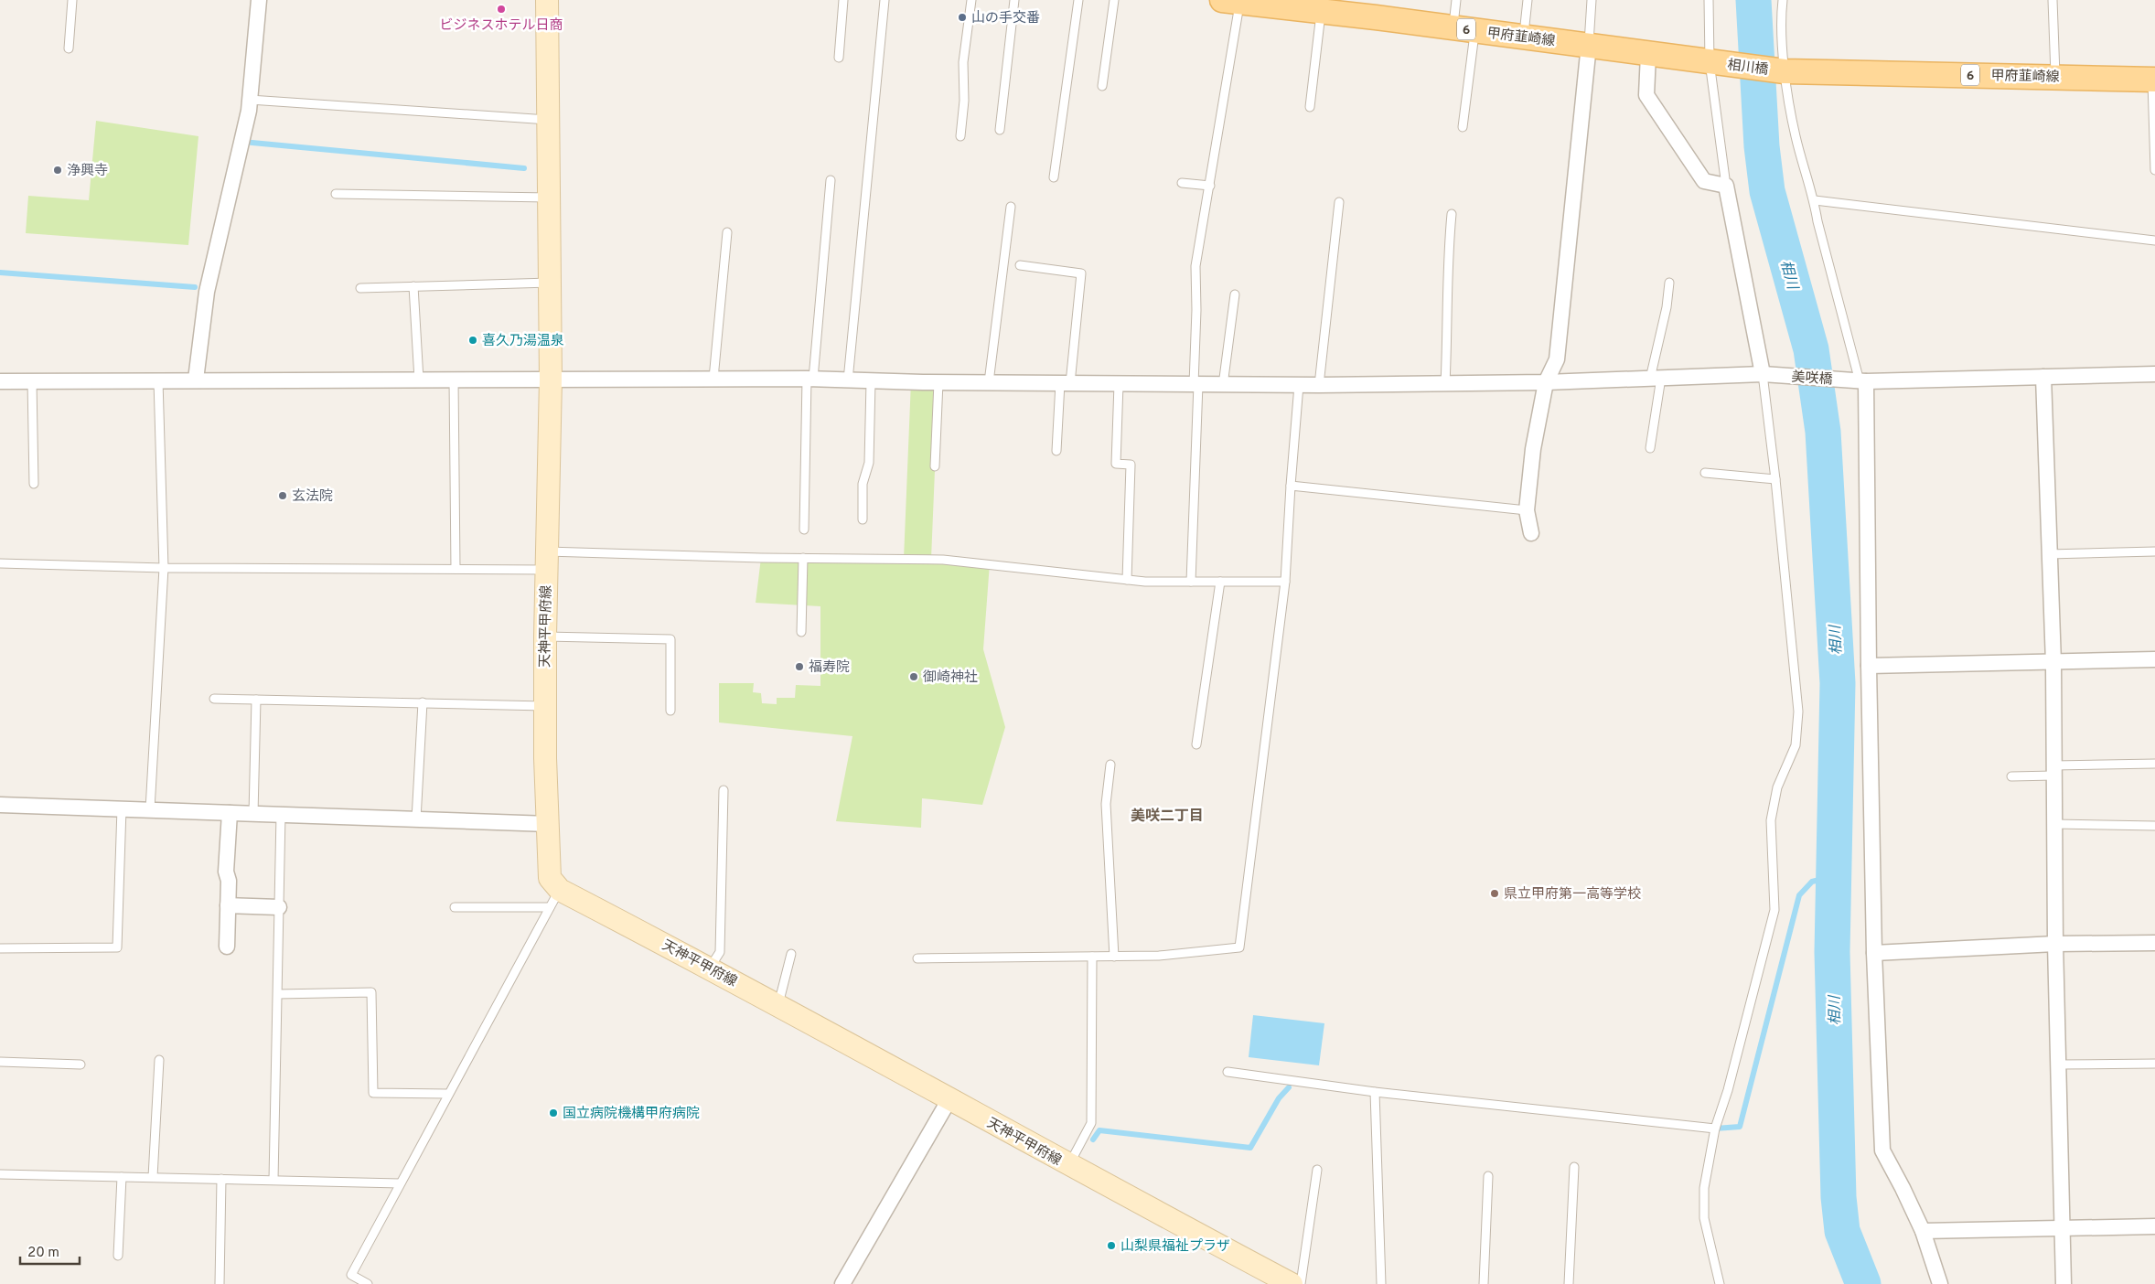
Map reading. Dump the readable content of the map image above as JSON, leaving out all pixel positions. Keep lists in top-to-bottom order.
{
  "streets": {
    "main road": [
      "6",
      "甲府韮崎線",
      "相川橋",
      "天神平甲府線"
    ],
    "street": ["美咲橋"]
  },
  "crossings": [
    ["甲府韮崎線", "相川橋"],
    ["美咲橋", "天神平甲府線"]
  ],
  "districts": ["美咲二丁目"],
  "water": ["相川"],
  "places": [
    "ビジネスホテル日商",
    "山の手交番",
    "浄興寺",
    "喜久乃湯温泉",
    "玄法院",
    "福寿院",
    "御崎神社",
    "県立甲府第一高等学校",
    "国立病院機構甲府病院",
    "山梨県福祉プラザ"
  ],
  "scale_bar": "20 m"
}
